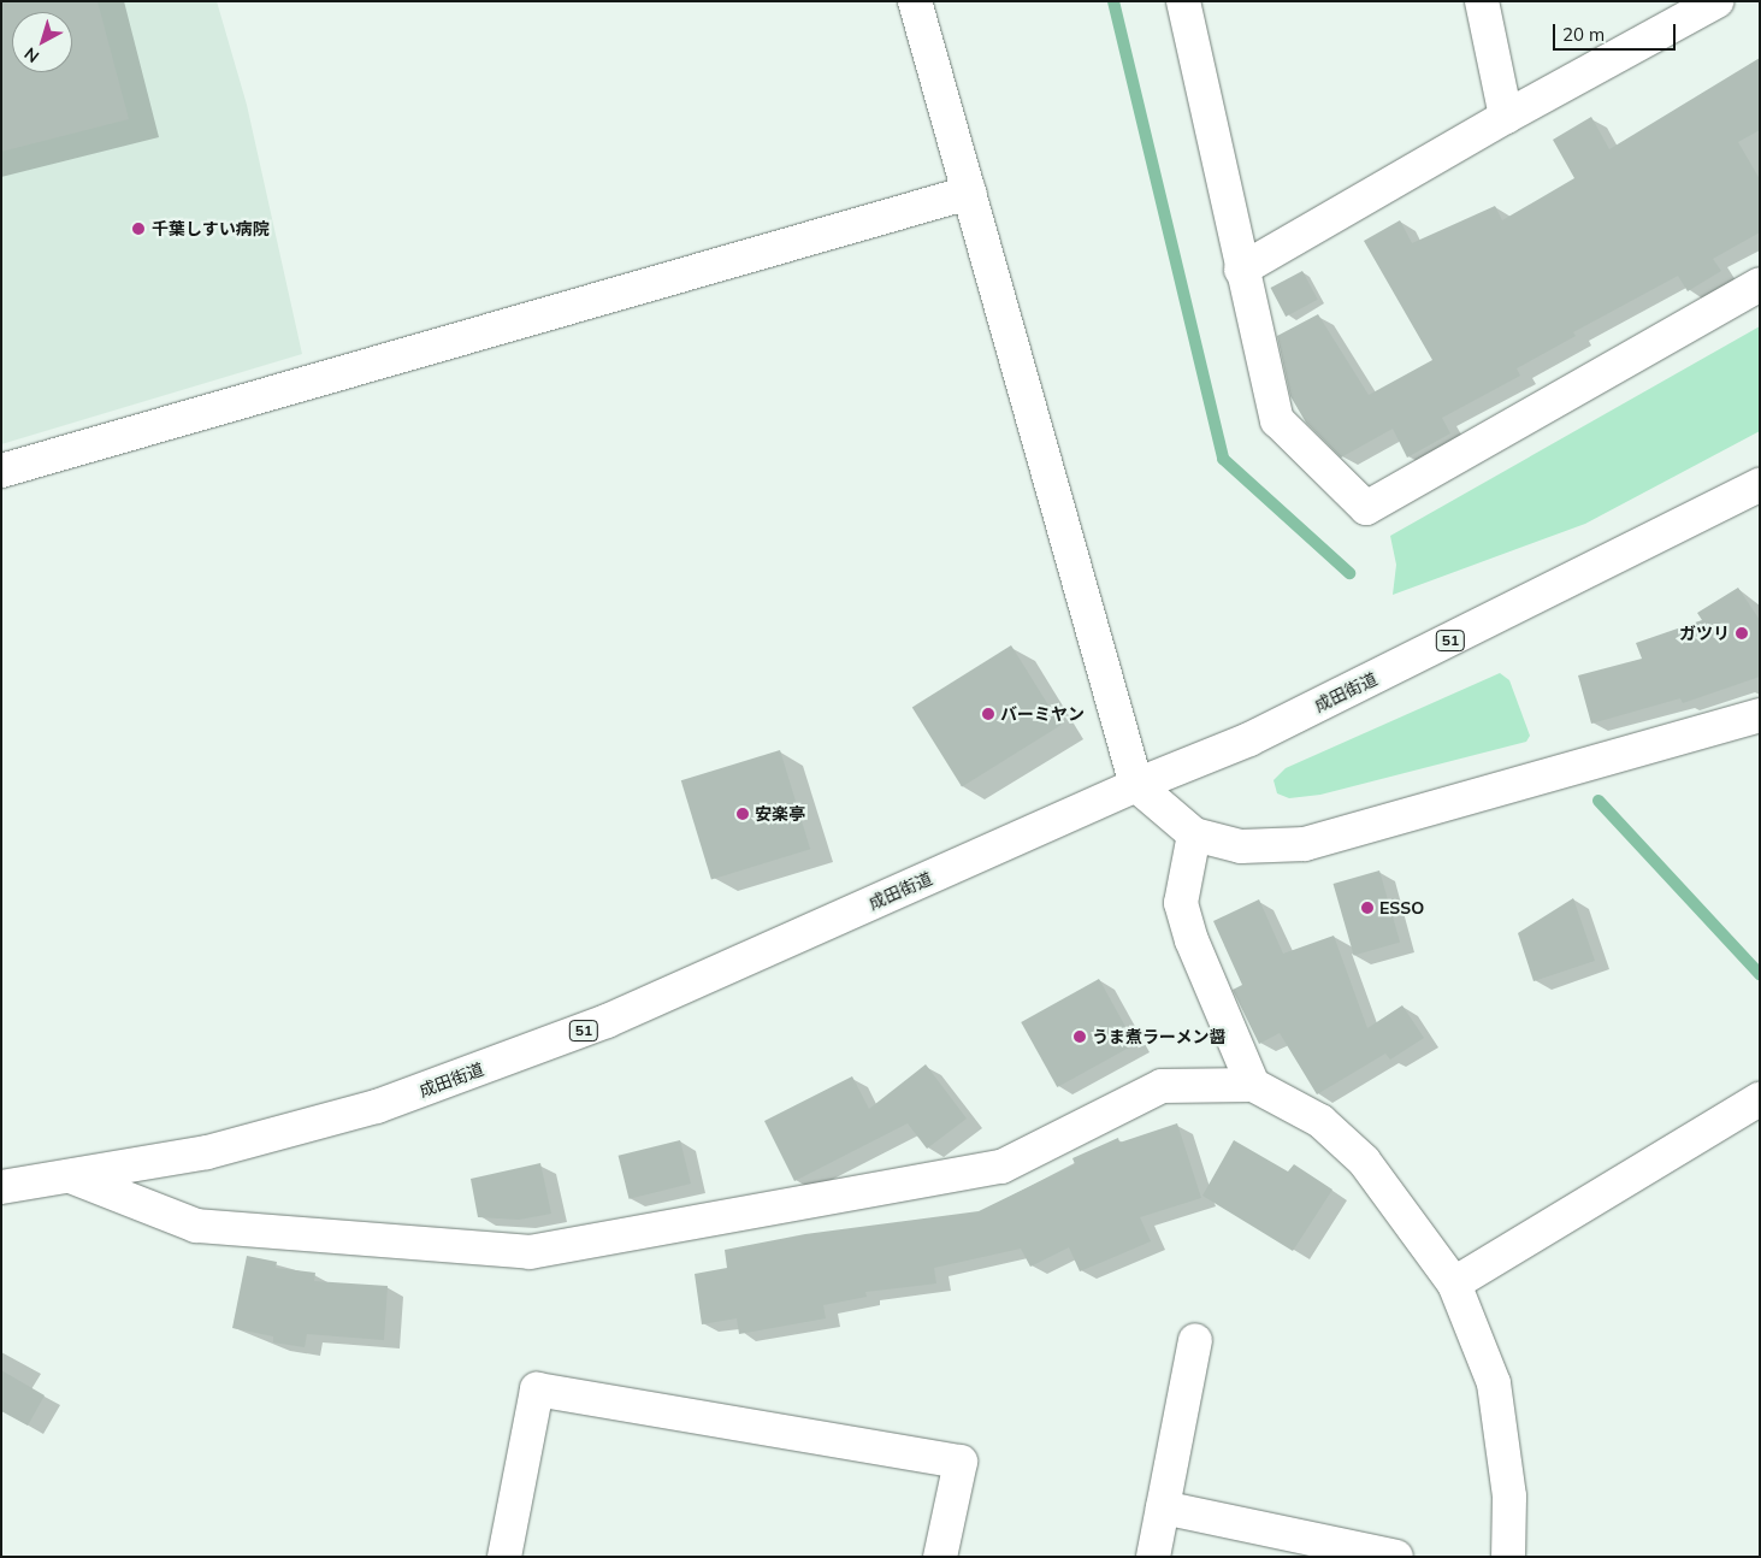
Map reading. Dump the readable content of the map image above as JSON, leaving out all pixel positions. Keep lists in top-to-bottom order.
{
  "streets": {
    "main road": ["51", "成田街道"]
  },
  "places": [
    "千葉しすい病院",
    "ガツリ",
    "バーミヤン",
    "安楽亭",
    "ESSO",
    "うま煮ラーメン醤"
  ],
  "scale_bar": "20 m",
  "north": "bottom left"
}
